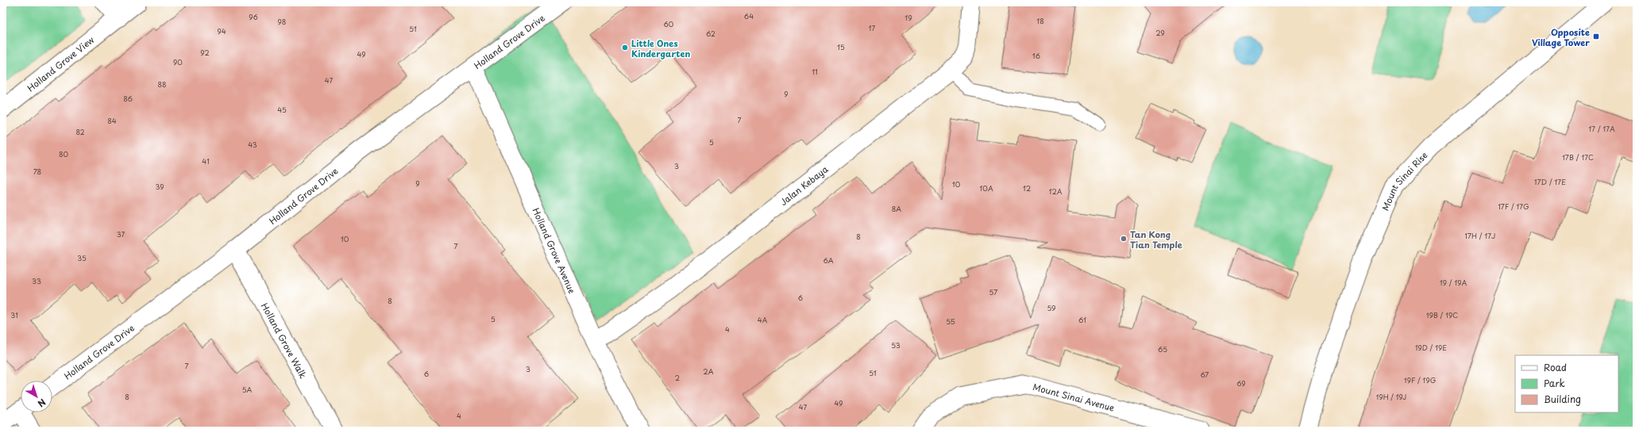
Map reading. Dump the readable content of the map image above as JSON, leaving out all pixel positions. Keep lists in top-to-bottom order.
{
  "streets": {
    "street": [
      "Holland Grove Drive",
      "Holland Grove View",
      "Mount Sinai Rise",
      "Jalan Kebaya",
      "Holland Grove Avenue",
      "Holland Grove Walk",
      "Mount Sinai Avenue"
    ]
  },
  "crossings": [
    ["Holland Grove Drive", "Holland Grove Avenue"],
    ["Holland Grove Drive", "Holland Grove Walk"],
    ["Jalan Kebaya", "Holland Grove Avenue"]
  ],
  "places": {
    "transit": ["Opposite Village Tower"],
    "other": ["Little Ones Kindergarten", "Tan Kong Tian Temple"]
  },
  "house_numbers": [
    "64",
    "96",
    "19",
    "18",
    "98",
    "60",
    "17",
    "51",
    "94",
    "29",
    "62",
    "15",
    "92",
    "49",
    "16",
    "90",
    "11",
    "47",
    "88",
    "9",
    "86",
    "45",
    "7",
    "84",
    "17 / 17A",
    "82",
    "5",
    "43",
    "80",
    "17B / 17C",
    "41",
    "3",
    "78",
    "17D / 17E",
    "9",
    "10",
    "39",
    "10A",
    "12",
    "12A",
    "17F / 17G",
    "8A",
    "37",
    "17H / 17J",
    "8",
    "10",
    "7",
    "35",
    "6A",
    "33",
    "19 / 19A",
    "57",
    "6",
    "8",
    "59",
    "31",
    "19B / 19C",
    "5",
    "4A",
    "61",
    "55",
    "4",
    "53",
    "19D / 19E",
    "65",
    "7",
    "3",
    "2A",
    "51",
    "6",
    "67",
    "2",
    "19F / 19G",
    "69",
    "5A",
    "8",
    "19H / 19J",
    "49",
    "47",
    "4"
  ],
  "legend": ["Road", "Park", "Building"],
  "north": "bottom right"
}
